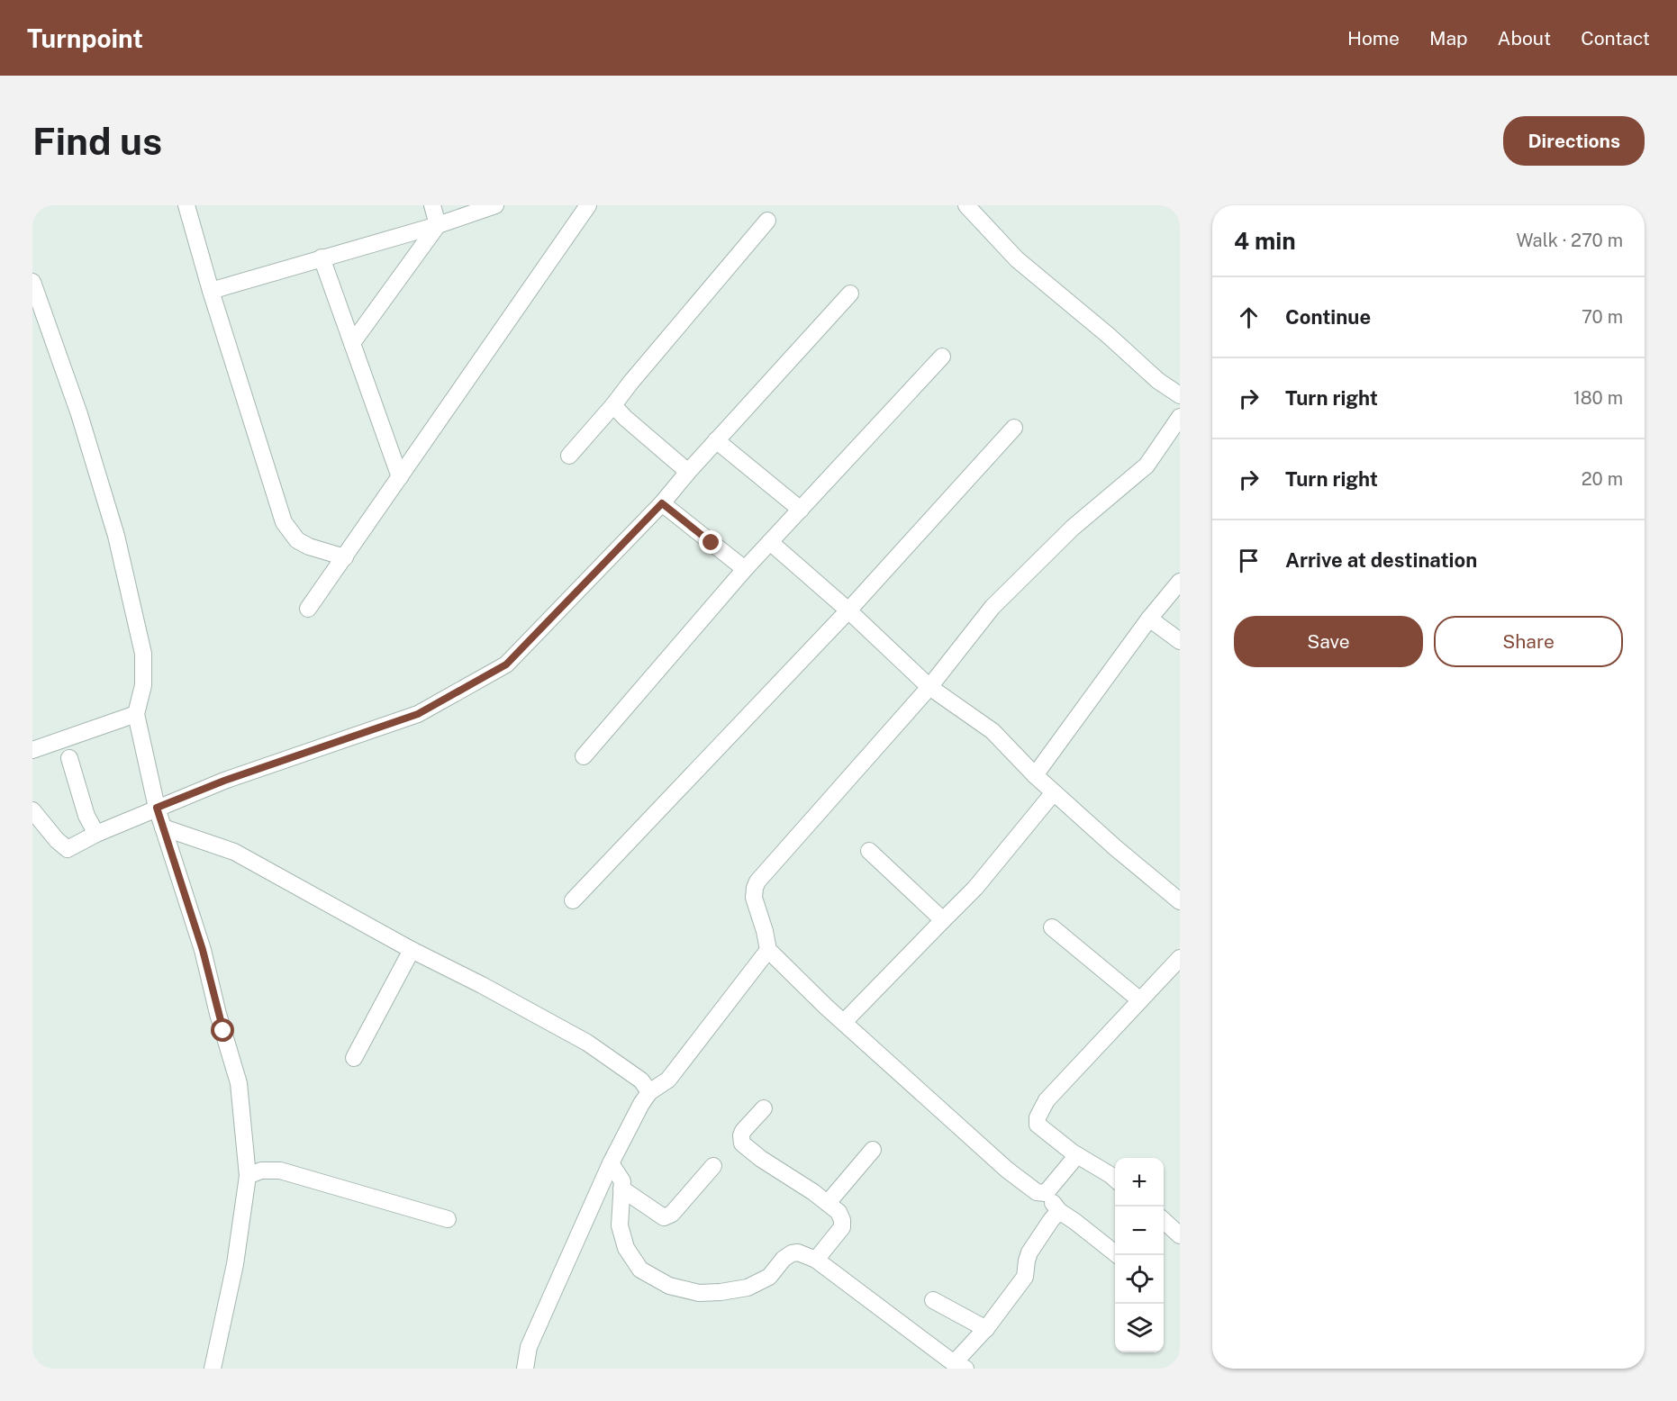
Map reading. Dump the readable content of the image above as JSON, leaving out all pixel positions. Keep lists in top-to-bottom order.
{
  "page": {
    "header": "Turnpoint",
    "nav": [
      "Home",
      "Map",
      "About",
      "Contact"
    ],
    "buttons": [
      "Directions",
      ["Save", "Share"]
    ],
    "title": "Find us",
    "heading": ["4 min", "Walk · 270 m"],
    "list": [
      ["Continue", "70 m"],
      ["Turn right", "180 m"],
      ["Turn right", "20 m"],
      "Arrive at destination"
    ],
    "map_buttons": ["+", "−"]
  }
}
